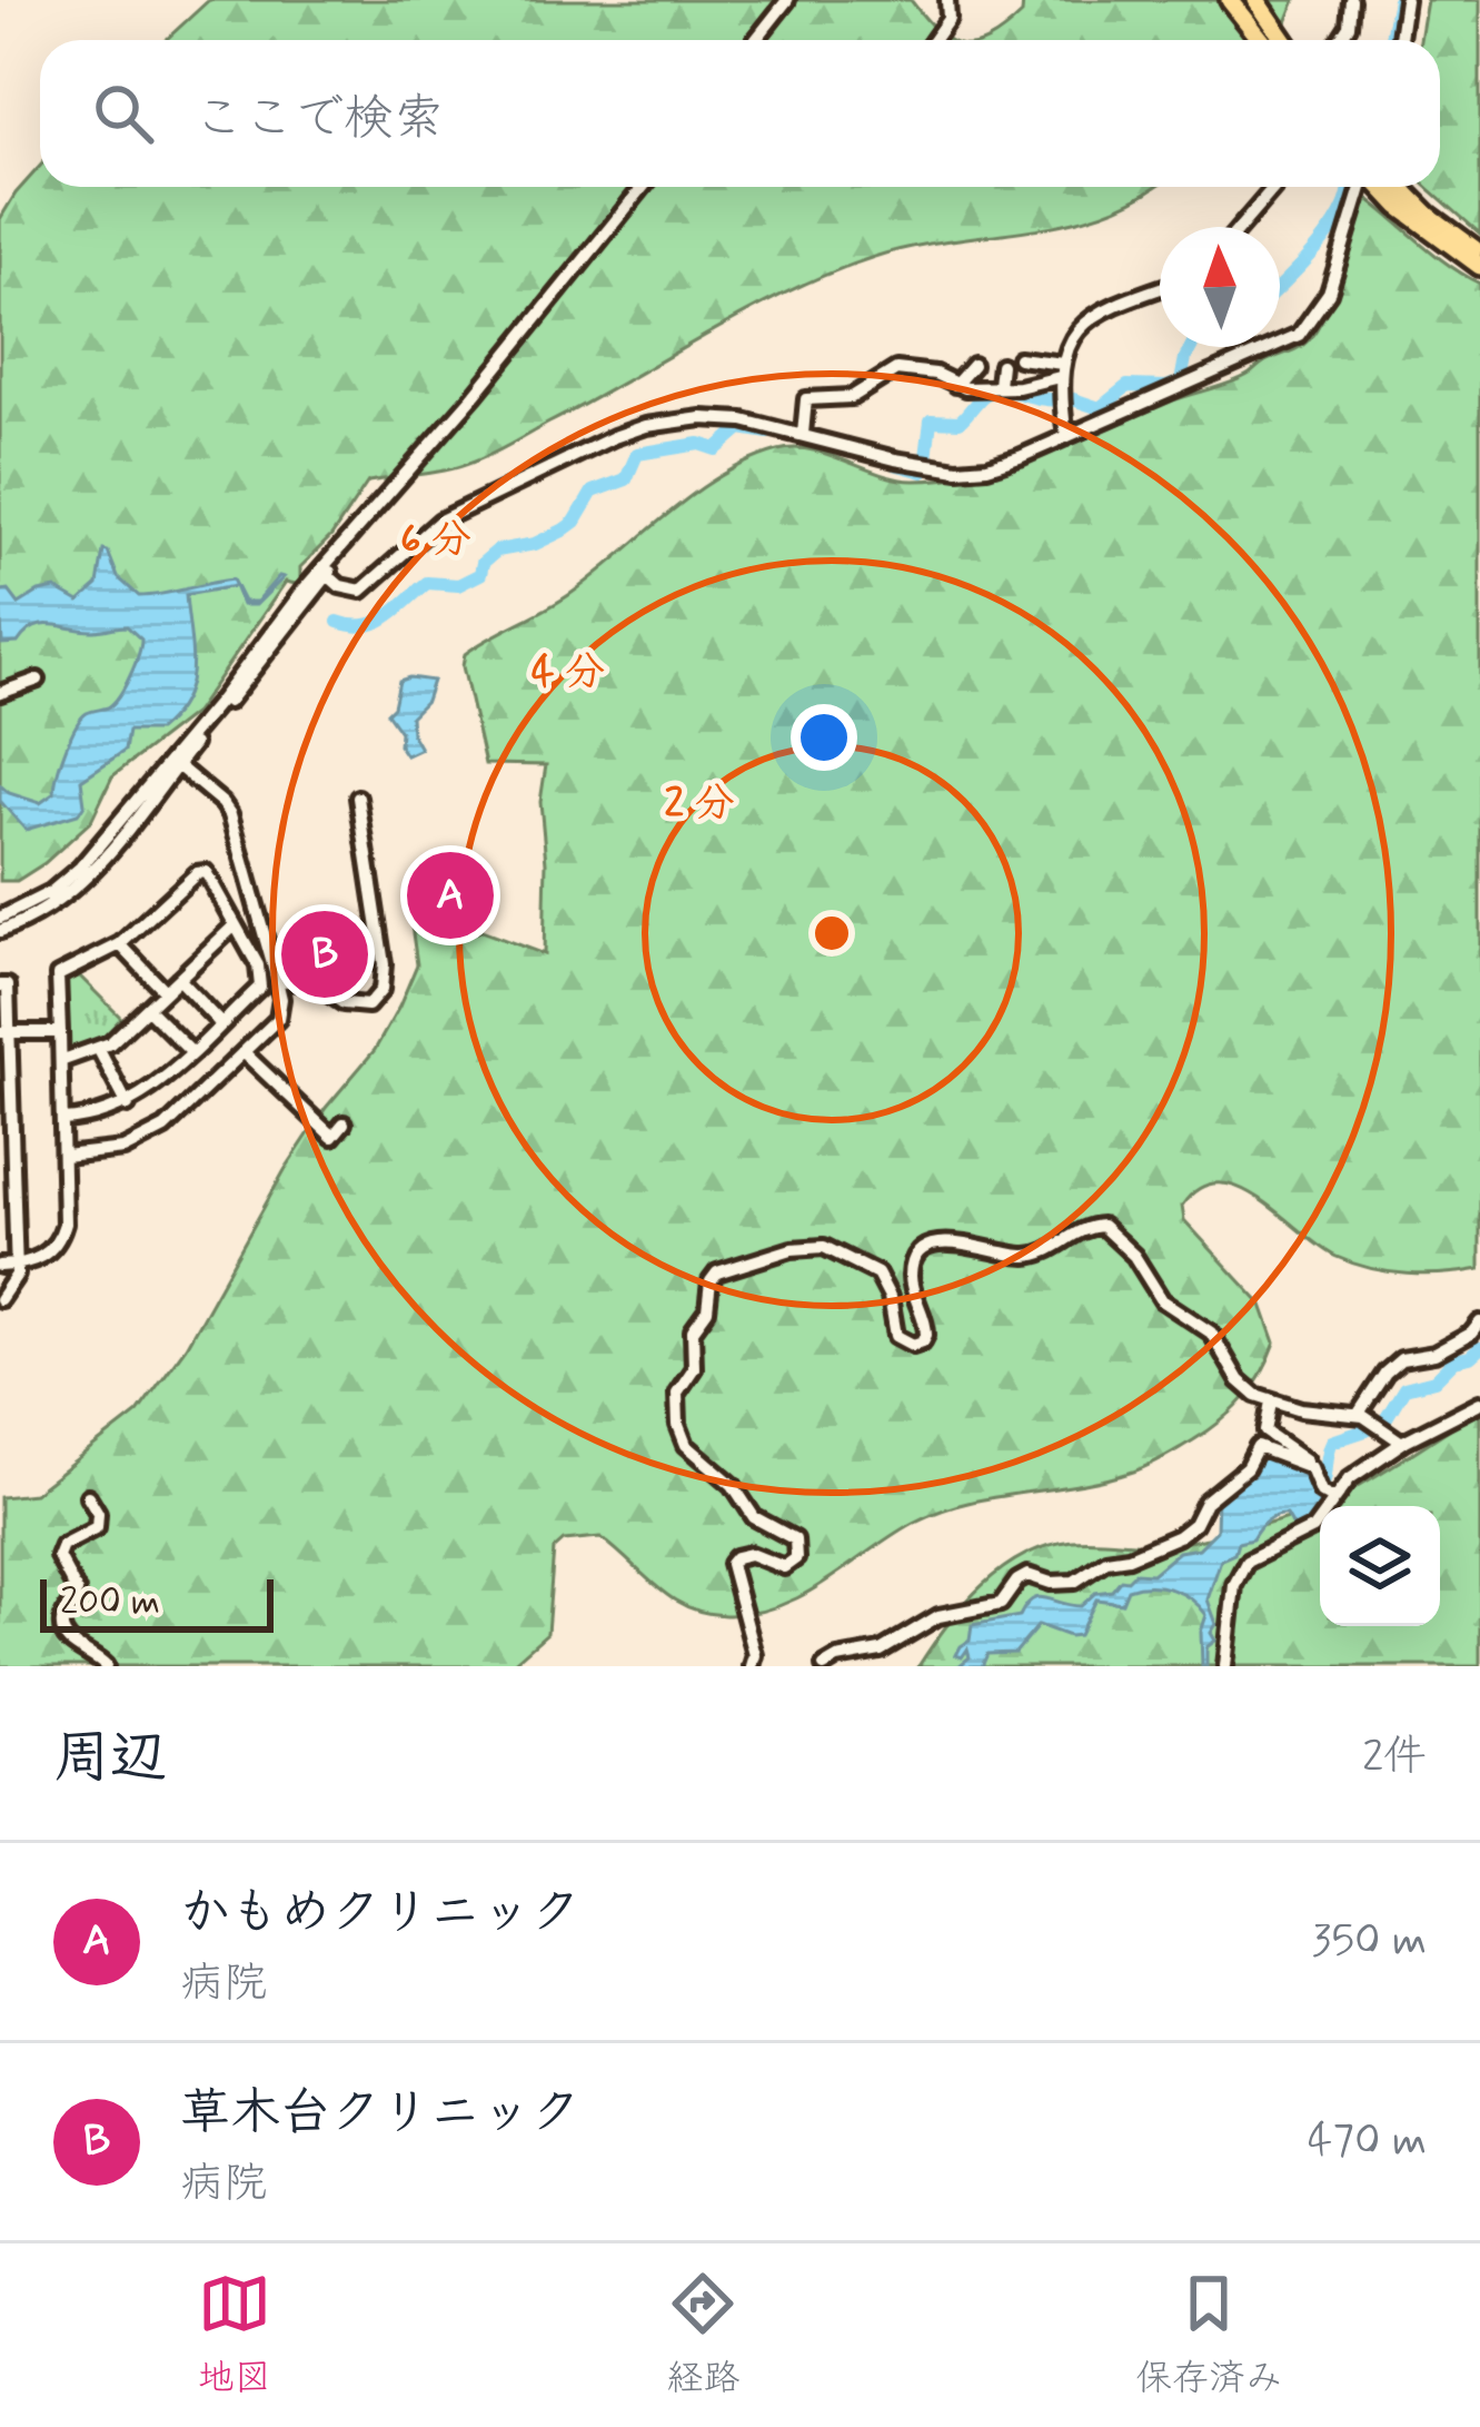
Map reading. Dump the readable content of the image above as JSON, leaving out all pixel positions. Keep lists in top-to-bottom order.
{
  "scale_bar": "200 m",
  "north": "top",
  "page": {
    "search": "ここで検索",
    "pins": ["A", "B"],
    "scale": "200 m",
    "heading": ["周辺", "2件"],
    "list": [
      {
        "mark": "A",
        "name": "かもめクリニック",
        "note": "病院",
        "value": "350 m"
      },
      {
        "mark": "B",
        "name": "草木台クリニック",
        "note": "病院",
        "value": "470 m"
      }
    ],
    "nav": ["地図", "経路", "保存済み"]
  },
  "rings": ["6 分", "4 分", "2 分"]
}
